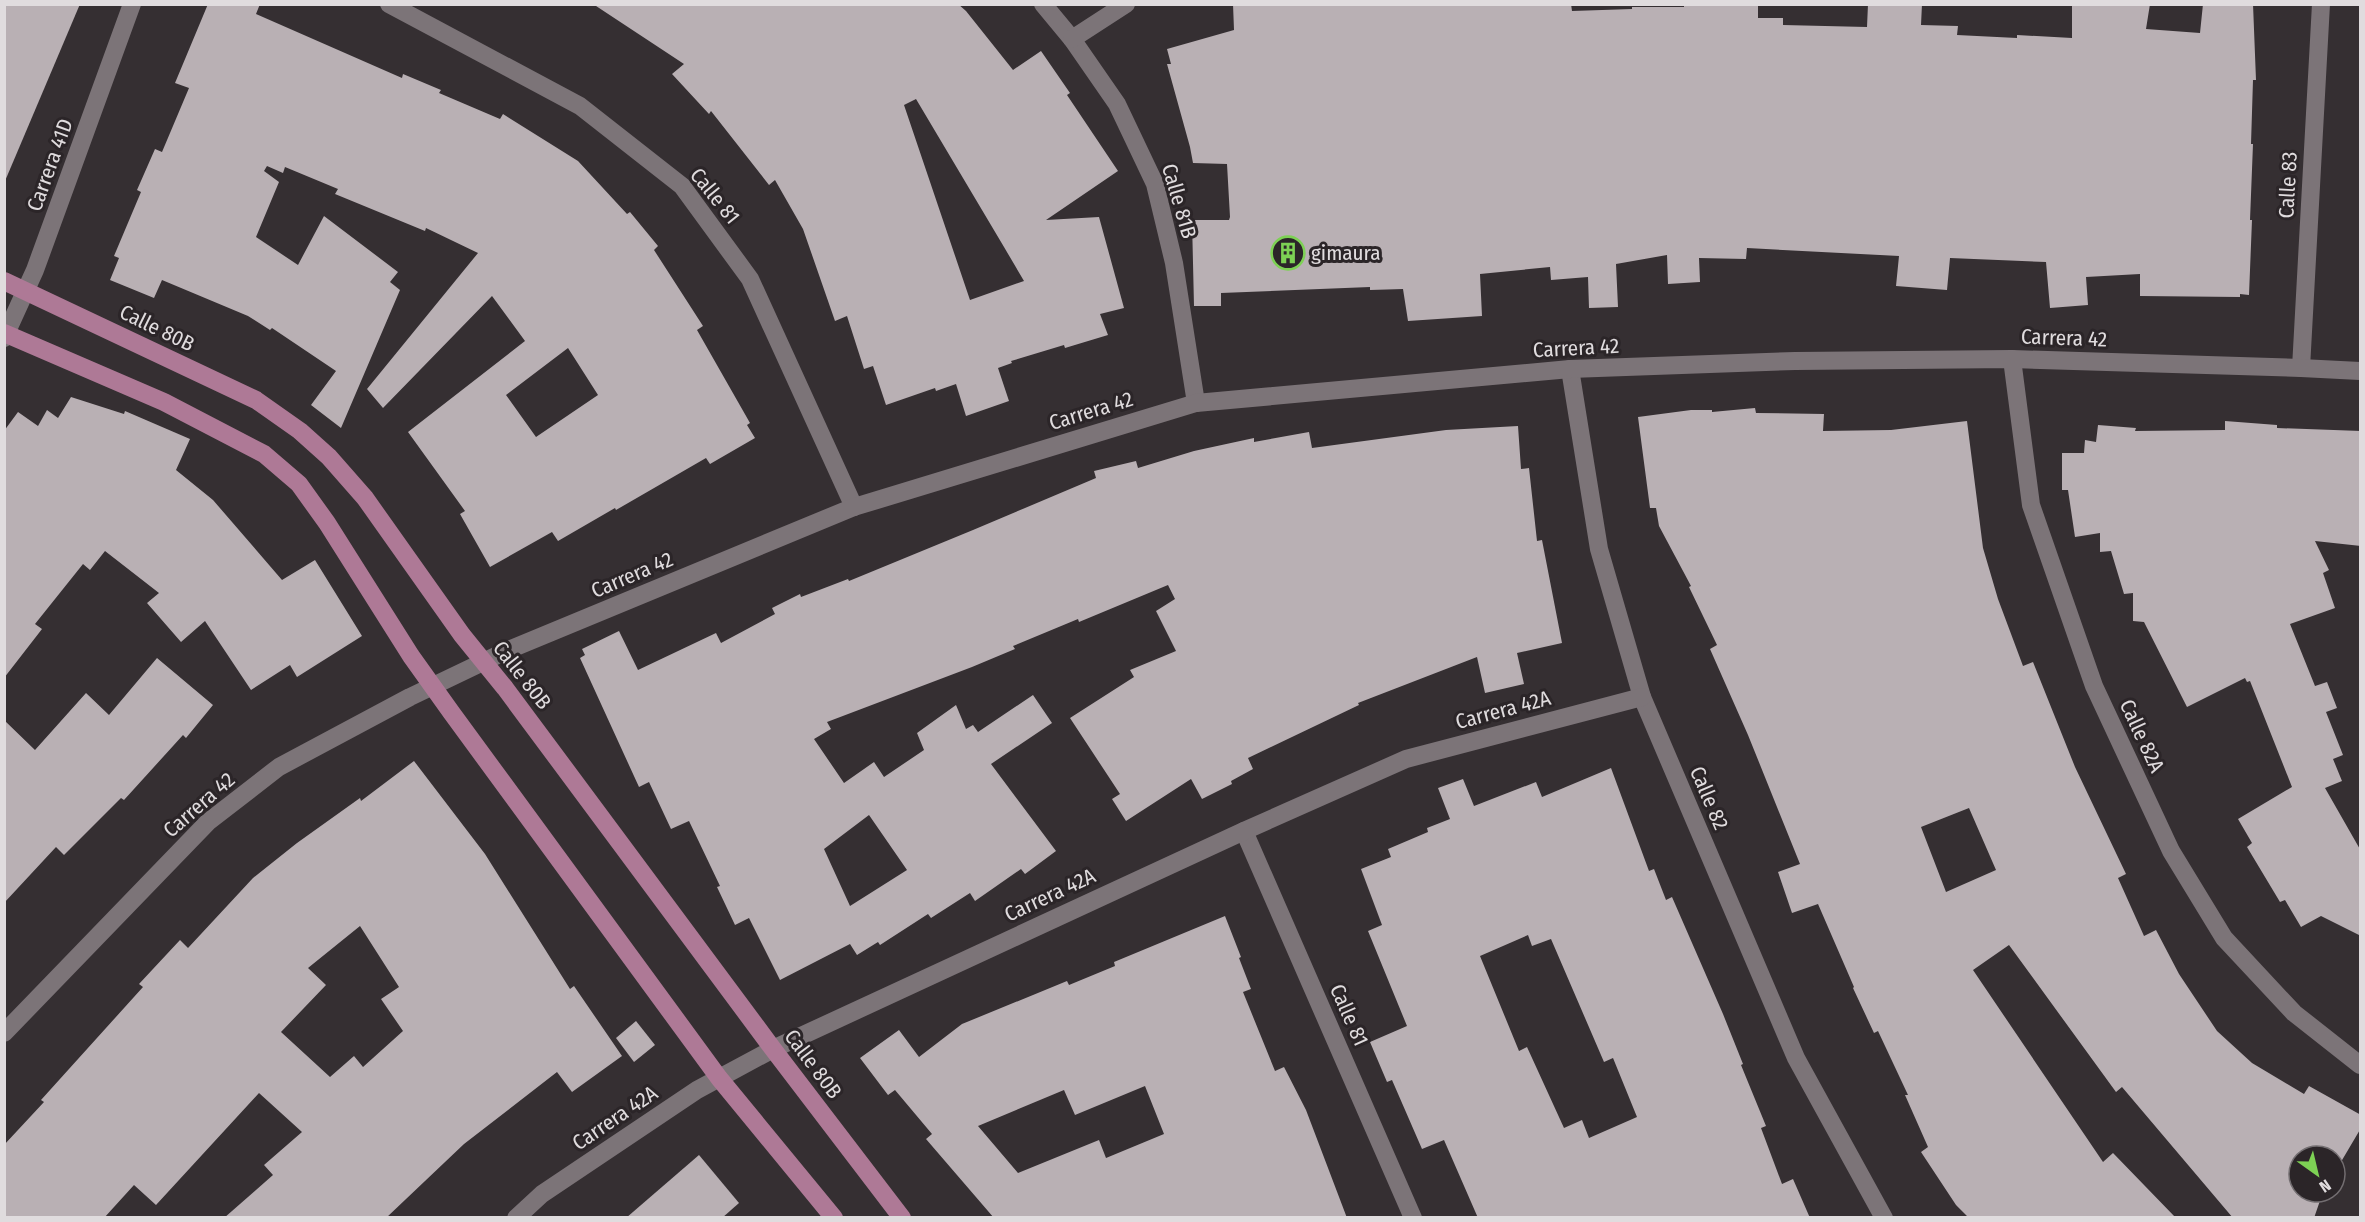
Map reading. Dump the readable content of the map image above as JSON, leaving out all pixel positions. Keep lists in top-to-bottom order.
{
  "streets": {
    "main road": ["Calle 80B"],
    "street": [
      "Carrera 41D",
      "Calle 83",
      "Calle 81",
      "Calle 81B",
      "Carrera 42",
      "Carrera 42A",
      "Calle 82A",
      "Calle 82"
    ]
  },
  "crossings": [
    ["Carrera 41D", "Calle 80B"],
    ["Calle 83", "Carrera 42"],
    ["Calle 81", "Carrera 42"],
    ["Calle 81", "Carrera 42A"],
    ["Calle 81B", "Carrera 42"],
    ["Calle 80B", "Carrera 42"],
    ["Calle 80B", "Carrera 42A"],
    ["Carrera 42", "Calle 82A"],
    ["Carrera 42", "Calle 82"],
    ["Carrera 42A", "Calle 82"]
  ],
  "places": {
    "building": ["gimaura"]
  },
  "north": "bottom right"
}
